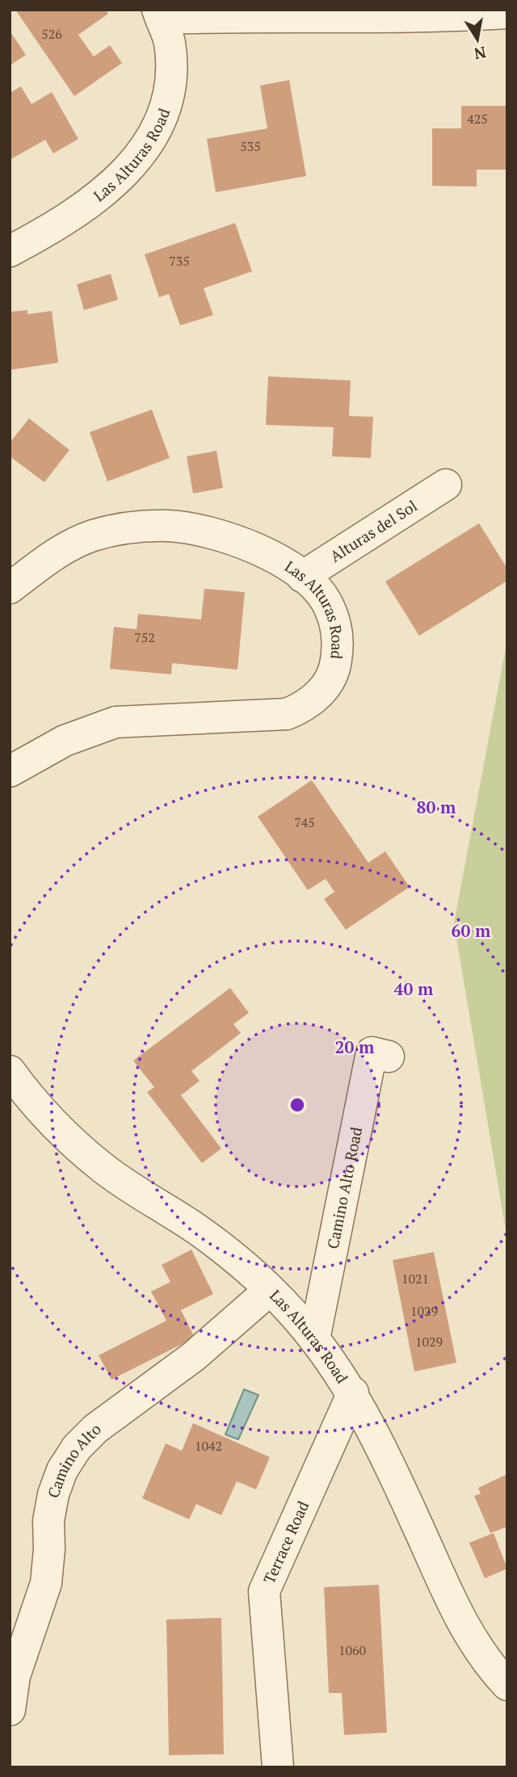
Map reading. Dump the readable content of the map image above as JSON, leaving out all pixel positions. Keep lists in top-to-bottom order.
{
  "streets": {
    "street": [
      "Las Alturas Road",
      "Alturas del Sol",
      "Camino Alto Road",
      "Camino Alto",
      "Terrace Road"
    ]
  },
  "crossings": [
    ["Las Alturas Road", "Alturas del Sol"],
    ["Las Alturas Road", "Camino Alto Road"],
    ["Las Alturas Road", "Camino Alto"],
    ["Las Alturas Road", "Terrace Road"]
  ],
  "house_numbers": [
    "526",
    "425",
    "535",
    "735",
    "752",
    "745",
    "1021",
    "1029",
    "1029",
    "1042",
    "1060"
  ],
  "north": "bottom",
  "rings": [
    "80 m",
    "60 m",
    "40 m",
    "20 m"
  ]
}
